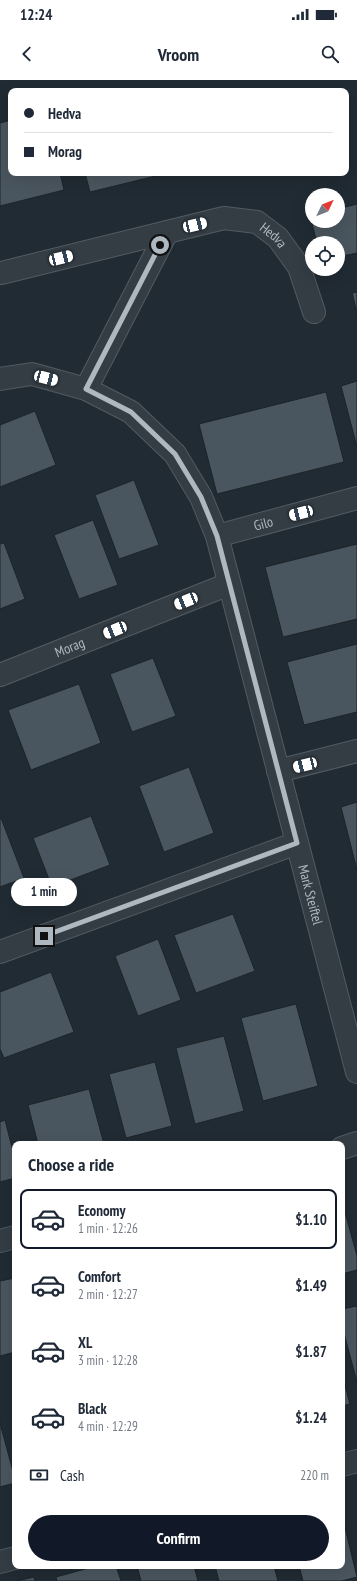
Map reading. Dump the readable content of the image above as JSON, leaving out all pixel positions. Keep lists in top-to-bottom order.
{
  "streets": {
    "street": [
      "Hedva",
      "Gilo",
      "Morag",
      "Mark Steiftel"
    ]
  },
  "crossings": [
    ["Gilo", "Mark Steiftel"],
    ["Morag", "Mark Steiftel"]
  ],
  "north": "top right",
  "page": {
    "status": "12:24",
    "header": "Vroom",
    "banner": ["Hedva", "Morag"],
    "bubble": "1 min",
    "heading": "Choose a ride",
    "list": [
      {
        "name": "Economy",
        "note": "1 min · 12:26",
        "value": "$1.10"
      },
      {
        "name": "Comfort",
        "note": "2 min · 12:27",
        "value": "$1.49"
      },
      {
        "name": "XL",
        "note": "3 min · 12:28",
        "value": "$1.87"
      },
      {
        "name": "Black",
        "note": "4 min · 12:29",
        "value": "$1.24"
      }
    ],
    "pay": ["Cash", "220 m"],
    "buttons": "Confirm"
  }
}
